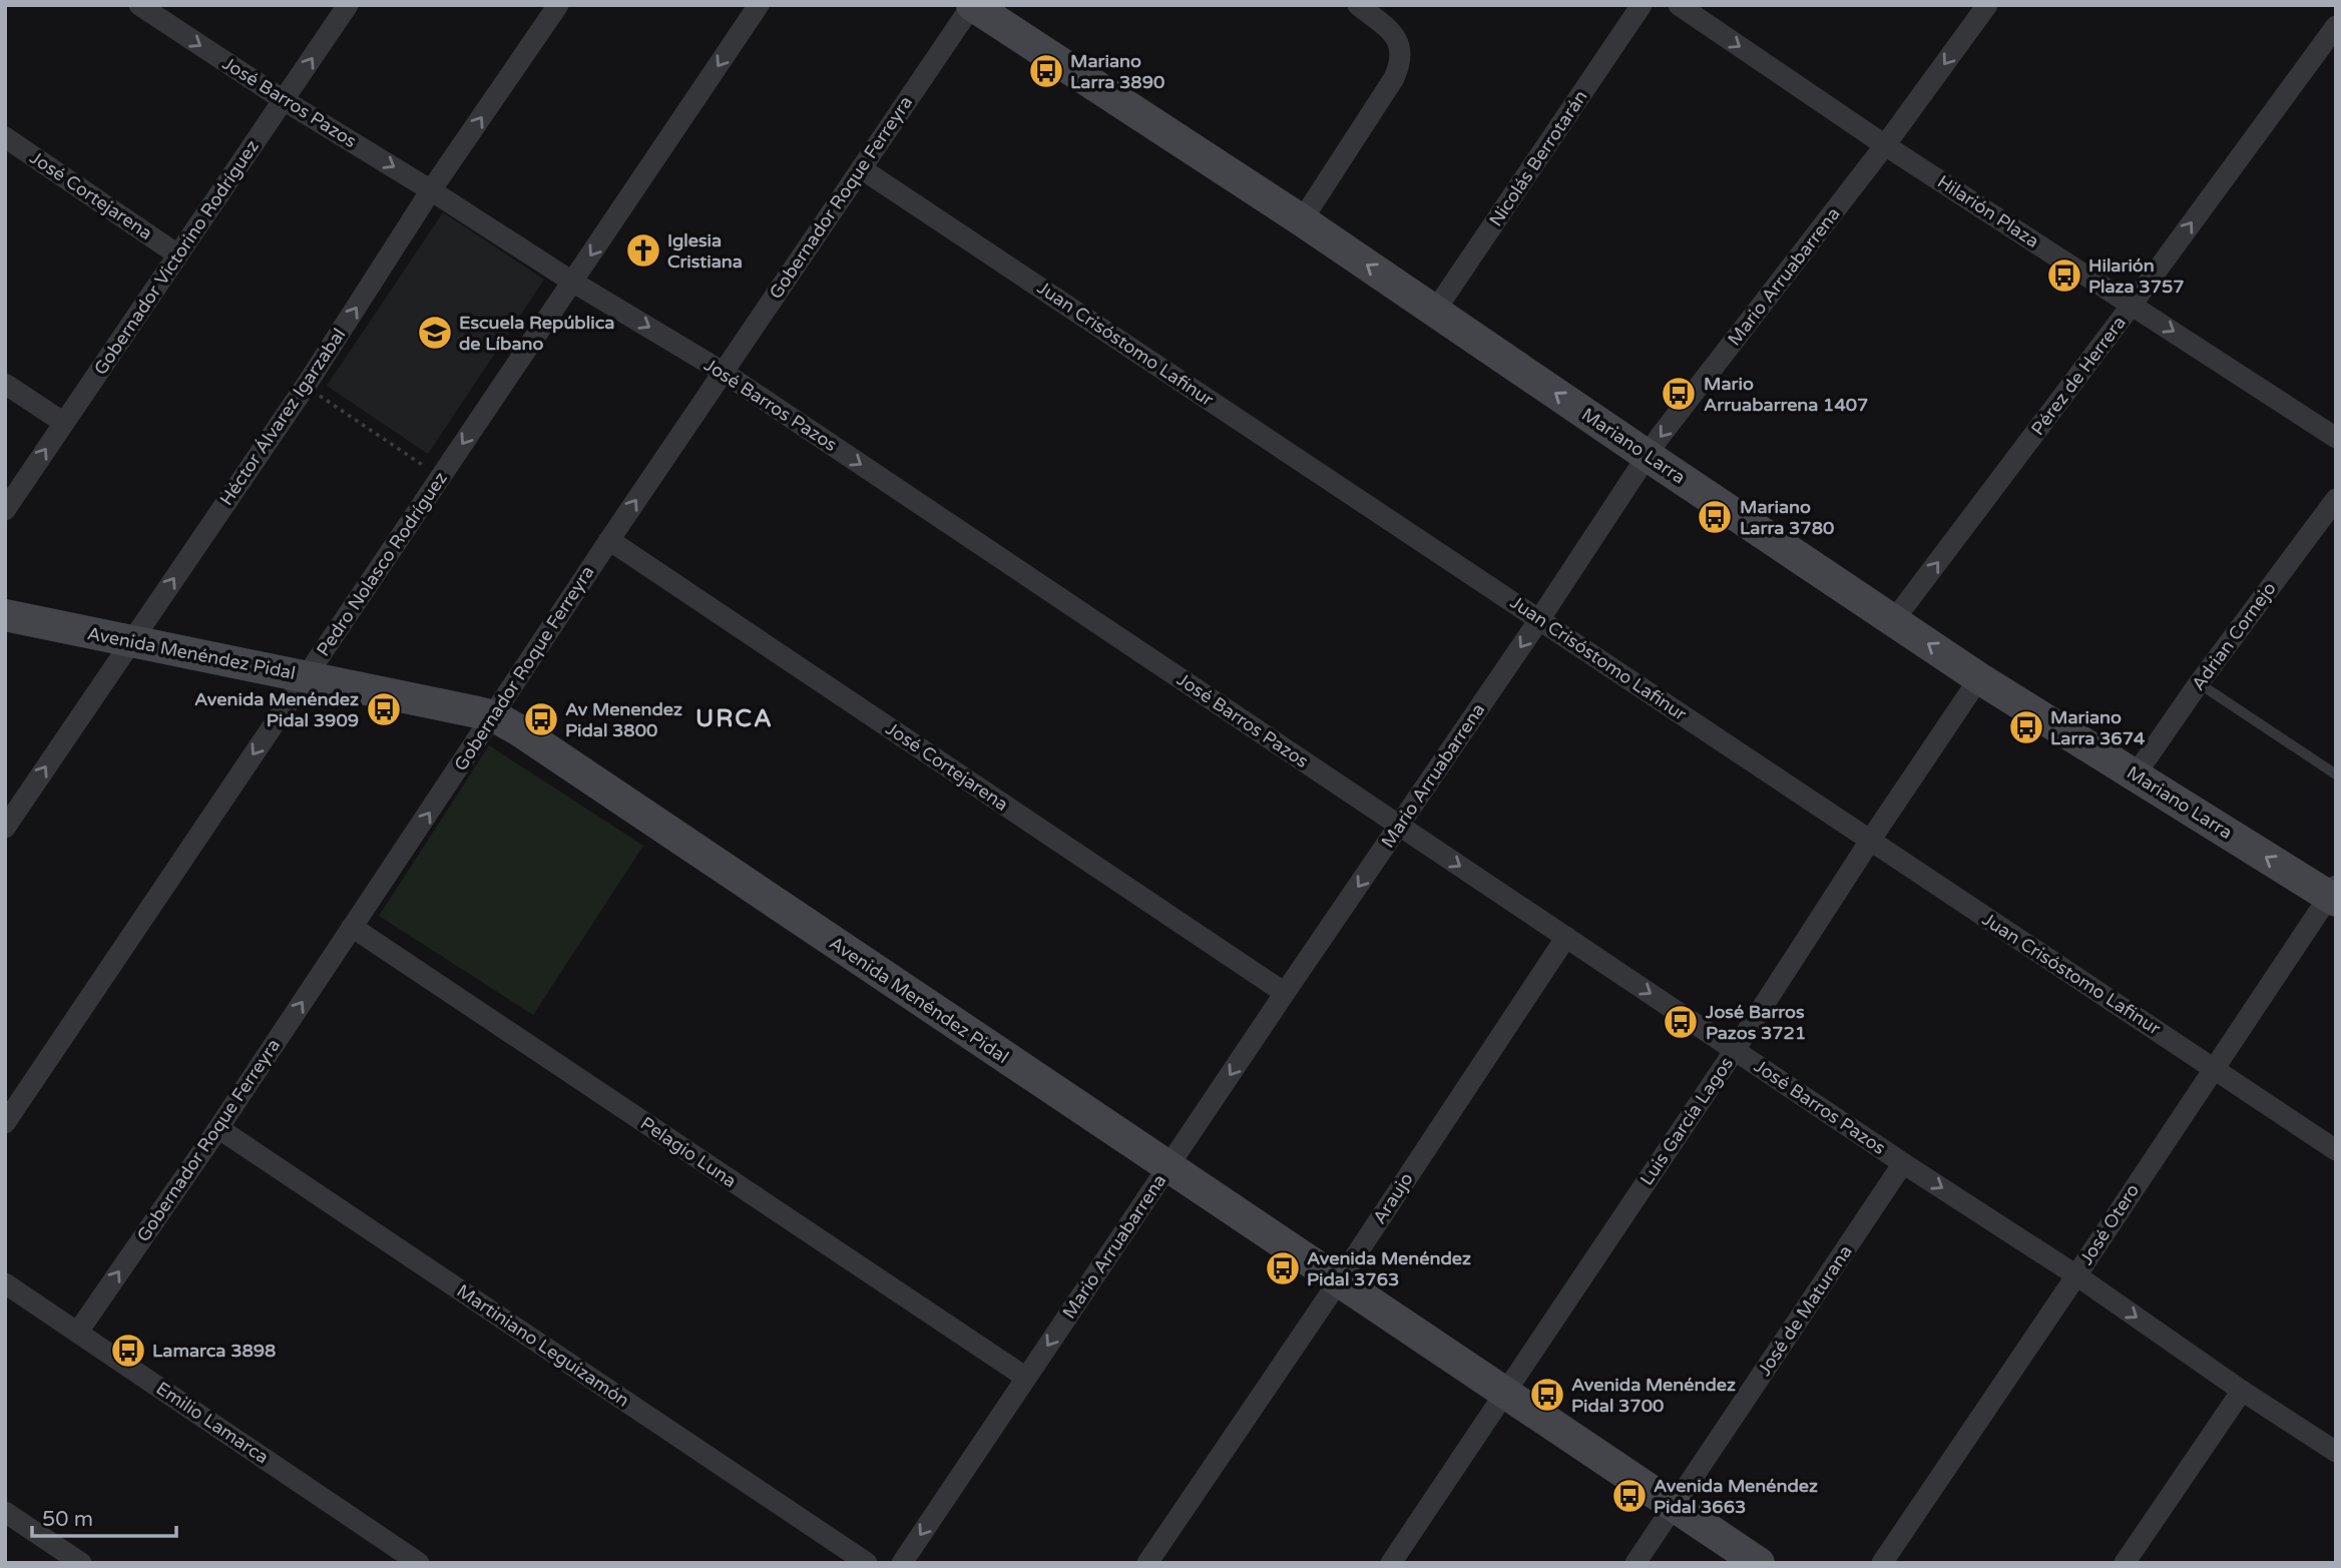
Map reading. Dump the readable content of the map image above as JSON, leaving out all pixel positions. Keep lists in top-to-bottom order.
{
  "streets": {
    "main road": ["Mariano Larra", "Avenida Menéndez Pidal"],
    "street": [
      "José Barros Pazos",
      "Nicolás Berrotarán",
      "José Cortejarena",
      "Gobernador Roque Ferreyra",
      "Hilarión Plaza",
      "Gobernador Victorino Rodríguez",
      "Mario Arruabarrena",
      "Juan Crisóstomo Lafinur",
      "Pérez de Herrera",
      "Héctor Álvarez Igarzabal",
      "Pedro Nolasco Rodríguez",
      "Adrian Cornejo",
      "Luis García Lagos",
      "Pelagio Luna",
      "Araujo",
      "José Otero",
      "José de Maturana",
      "Martiniano Leguizamón",
      "Emilio Lamarca"
    ]
  },
  "crossings": [
    ["José Barros Pazos", "Gobernador Roque Ferreyra"],
    ["José Barros Pazos", "Gobernador Victorino Rodríguez"],
    ["José Barros Pazos", "Mario Arruabarrena"],
    ["José Barros Pazos", "Héctor Álvarez Igarzabal"],
    ["José Barros Pazos", "Pedro Nolasco Rodríguez"],
    ["José Barros Pazos", "Luis García Lagos"],
    ["José Barros Pazos", "Araujo"],
    ["José Barros Pazos", "José Otero"],
    ["José Barros Pazos", "José de Maturana"],
    ["Nicolás Berrotarán", "Mariano Larra"],
    ["José Cortejarena", "Gobernador Roque Ferreyra"],
    ["José Cortejarena", "Gobernador Victorino Rodríguez"],
    ["José Cortejarena", "Mario Arruabarrena"],
    ["Gobernador Roque Ferreyra", "Juan Crisóstomo Lafinur"],
    ["Gobernador Roque Ferreyra", "Mariano Larra"],
    ["Gobernador Roque Ferreyra", "Avenida Menéndez Pidal"],
    ["Gobernador Roque Ferreyra", "Pelagio Luna"],
    ["Gobernador Roque Ferreyra", "Martiniano Leguizamón"],
    ["Gobernador Roque Ferreyra", "Emilio Lamarca"],
    ["Hilarión Plaza", "Mario Arruabarrena"],
    ["Hilarión Plaza", "Pérez de Herrera"],
    ["Mario Arruabarrena", "Juan Crisóstomo Lafinur"],
    ["Mario Arruabarrena", "Mariano Larra"],
    ["Mario Arruabarrena", "Avenida Menéndez Pidal"],
    ["Mario Arruabarrena", "Pelagio Luna"],
    ["Juan Crisóstomo Lafinur", "Luis García Lagos"],
    ["Juan Crisóstomo Lafinur", "José Otero"],
    ["Pérez de Herrera", "Mariano Larra"],
    ["Héctor Álvarez Igarzabal", "Avenida Menéndez Pidal"],
    ["Mariano Larra", "Adrian Cornejo"],
    ["Mariano Larra", "Luis García Lagos"],
    ["Mariano Larra", "José Otero"],
    ["Pedro Nolasco Rodríguez", "Avenida Menéndez Pidal"],
    ["Avenida Menéndez Pidal", "Luis García Lagos"],
    ["Avenida Menéndez Pidal", "Araujo"],
    ["Avenida Menéndez Pidal", "José de Maturana"]
  ],
  "one_way": [
    "José Barros Pazos",
    "Gobernador Roque Ferreyra",
    "Hilarión Plaza",
    "Gobernador Victorino Rodríguez",
    "Mario Arruabarrena",
    "Pérez de Herrera",
    "Héctor Álvarez Igarzabal",
    "Mariano Larra",
    "Pedro Nolasco Rodríguez"
  ],
  "districts": ["URCA"],
  "places": {
    "bus stop": [
      "Mariano Larra 3890",
      "Hilarión Plaza 3757",
      "Mario Arruabarrena 1407",
      "Mariano Larra 3780",
      "Avenida Menéndez Pidal 3909",
      "Av Menendez Pidal 3800",
      "Mariano Larra 3674",
      "José Barros Pazos 3721",
      "Avenida Menéndez Pidal 3763",
      "Lamarca 3898",
      "Avenida Menéndez Pidal 3700",
      "Avenida Menéndez Pidal 3663"
    ],
    "church": ["Iglesia Cristiana"],
    "school or university": ["Escuela República de Líbano"]
  },
  "scale_bar": "50 m"
}
